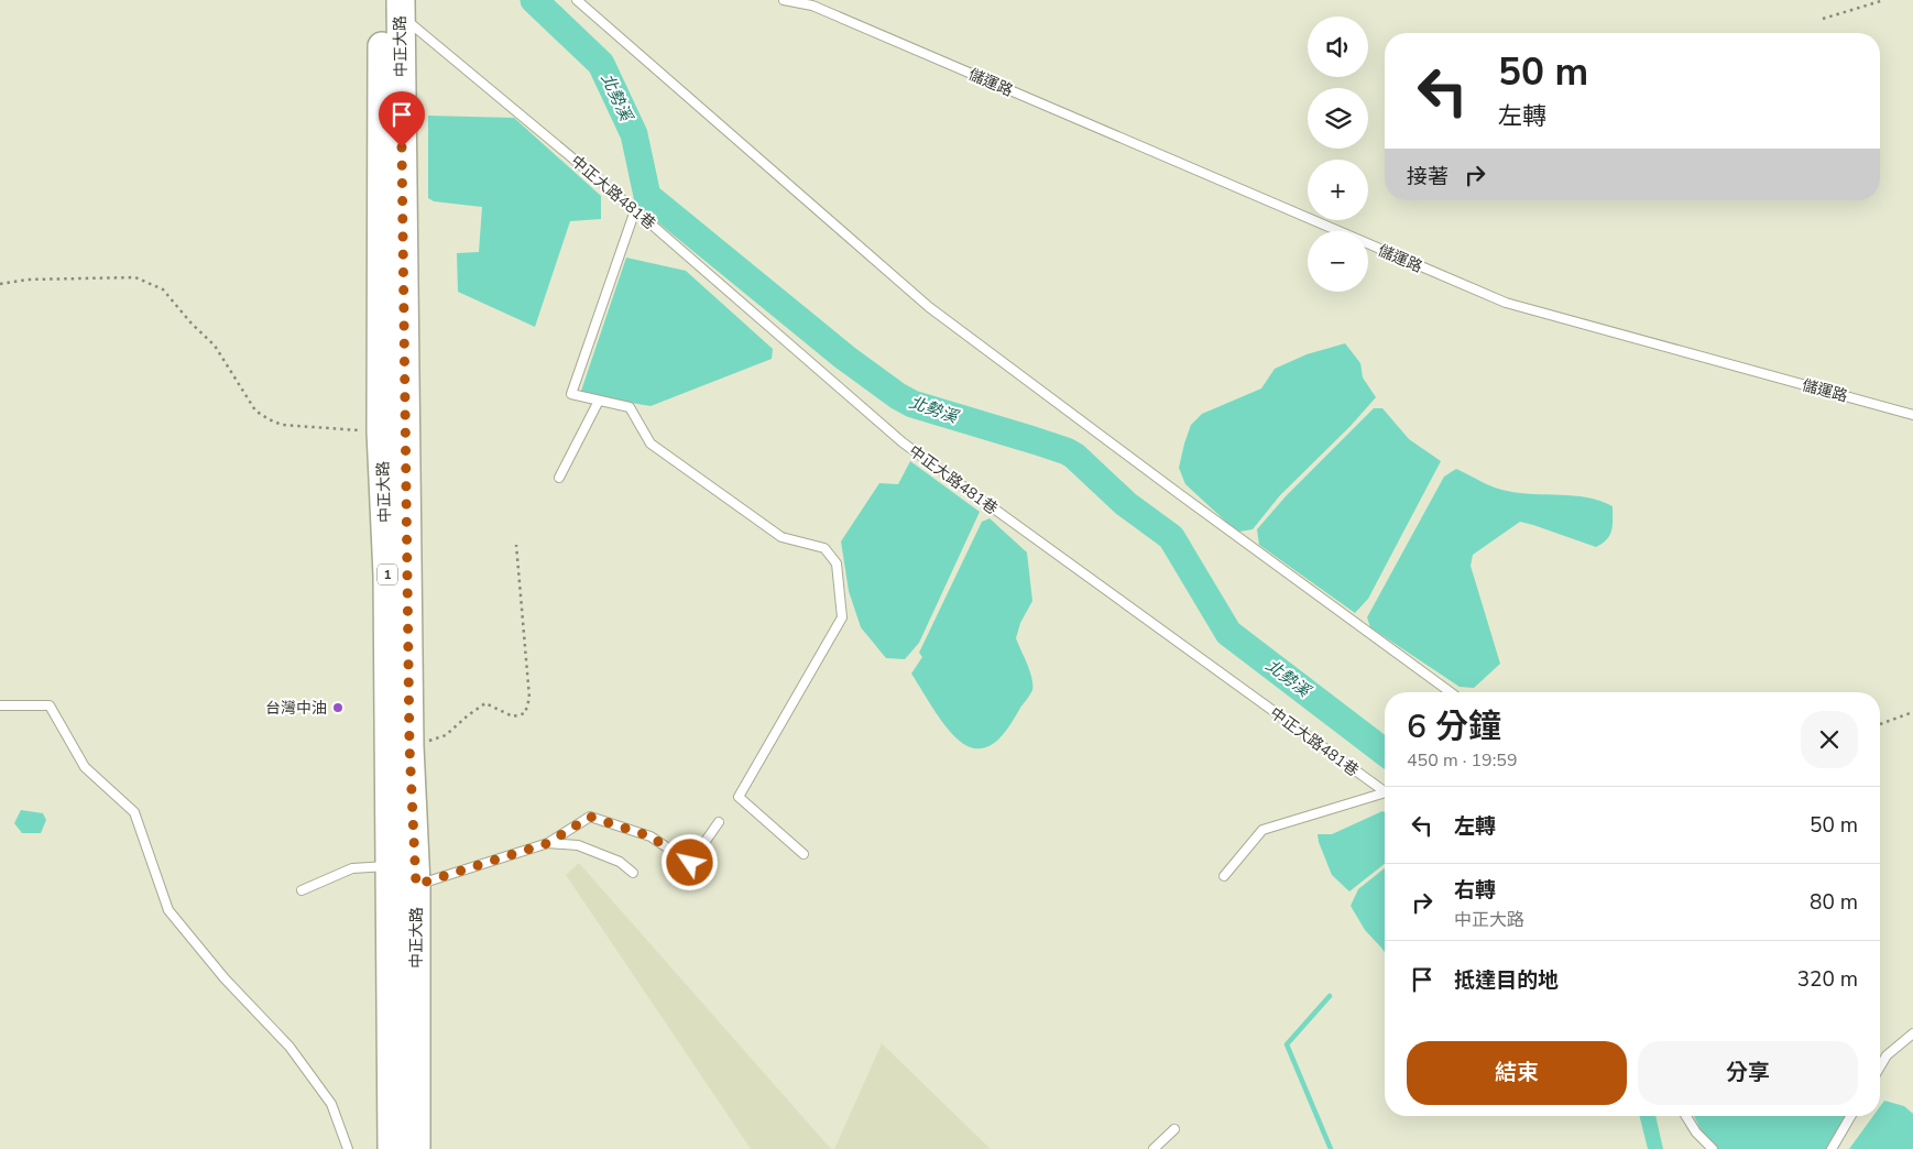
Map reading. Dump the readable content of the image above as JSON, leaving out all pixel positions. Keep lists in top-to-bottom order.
{
  "streets": {
    "main road": ["中正大路", "1"],
    "lane": ["儲運路", "中正大路481巷"]
  },
  "crossings": [
    ["中正大路", "中正大路481巷"]
  ],
  "water": ["北勢溪"],
  "places": ["台灣中油"],
  "page": {
    "map_buttons": ["+", "−"],
    "turn": ["50 m", "左轉"],
    "then": "接著",
    "heading": ["6 分鐘", "450 m · 19:59"],
    "list": [
      {
        "name": "左轉",
        "value": "50 m"
      },
      {
        "name": "右轉",
        "note": "中正大路",
        "value": "80 m"
      },
      {
        "name": "抵達目的地",
        "value": "320 m"
      }
    ],
    "buttons": ["結束", "分享"]
  }
}
